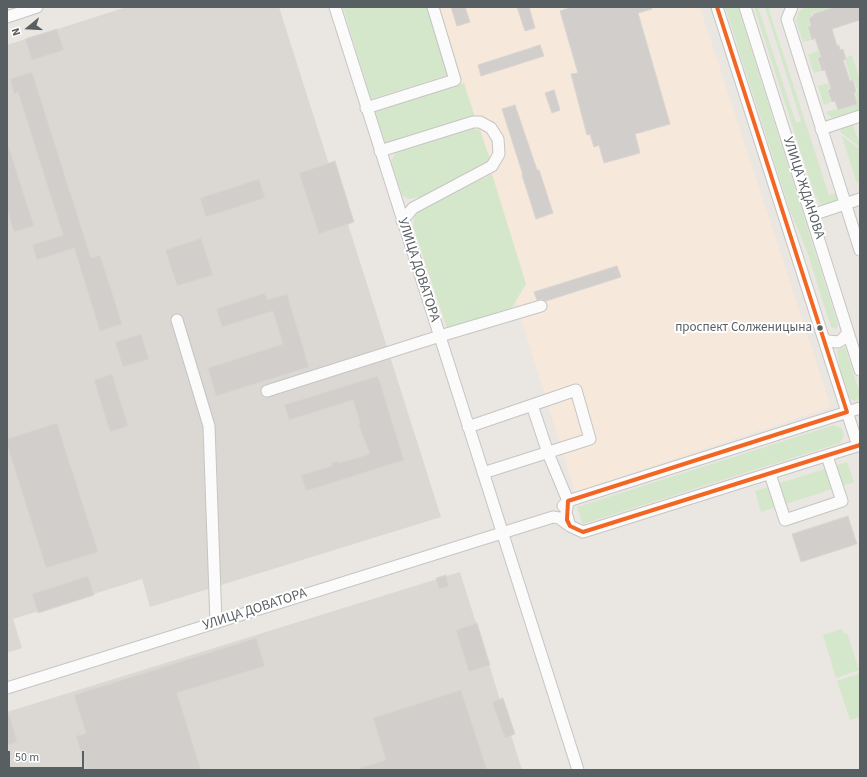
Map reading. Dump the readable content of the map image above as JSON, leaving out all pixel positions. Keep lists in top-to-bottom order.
{
  "streets": {
    "street": ["УЛИЦА ЖДАНОВА", "УЛИЦА ДОВАТОРА"]
  },
  "places": ["проспект Солженицына"],
  "scale_bar": "50 m",
  "north": "left"
}
